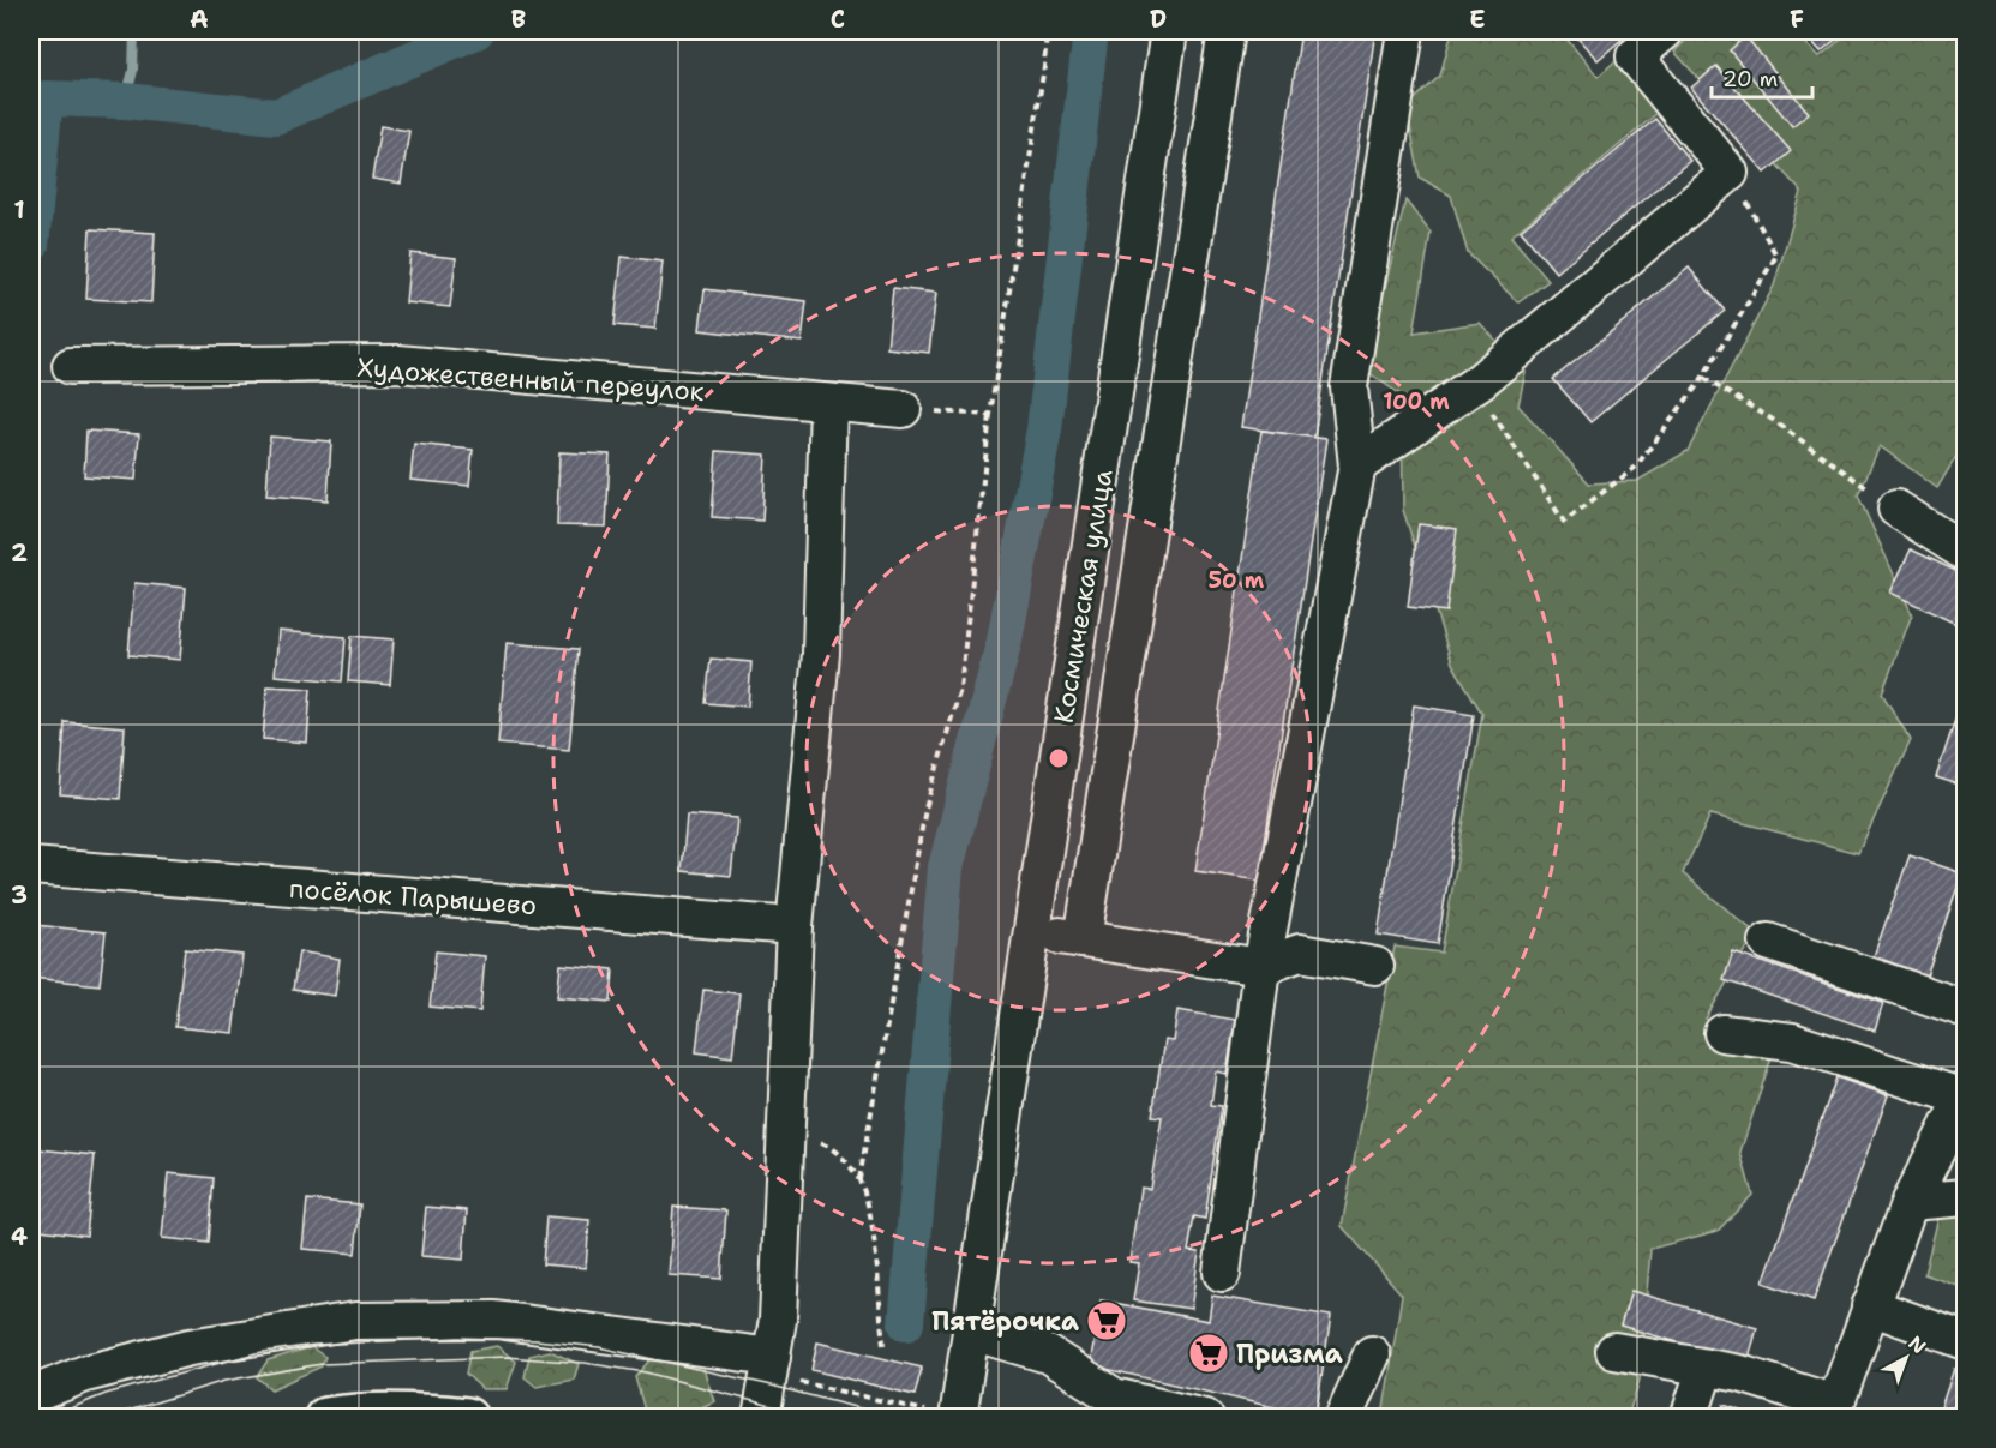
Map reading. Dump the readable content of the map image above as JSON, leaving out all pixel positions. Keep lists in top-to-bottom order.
{
  "streets": {
    "street": ["Художественный переулок", "Космическая улица", "посёлок Парышево"]
  },
  "places": {
    "supermarket": ["Пятёрочка", "Призма"]
  },
  "scale_bar": "20 m",
  "north": "top right",
  "grid": {
    "columns": [
      "A",
      "B",
      "C",
      "D",
      "E",
      "F"
    ],
    "rows": [
      "1",
      "2",
      "3",
      "4"
    ]
  },
  "rings": ["100 m", "50 m"]
}
